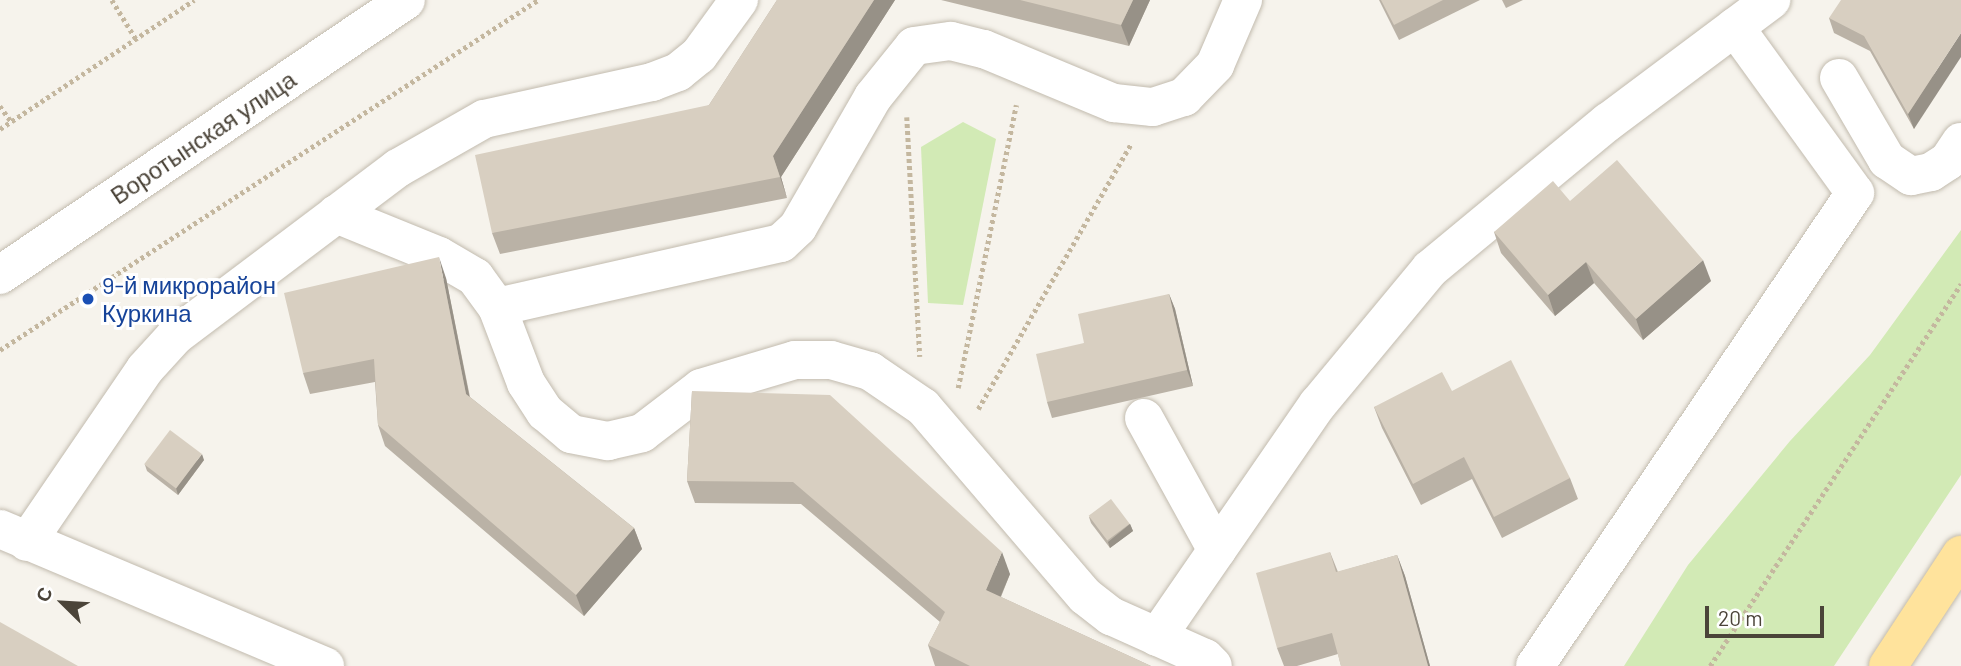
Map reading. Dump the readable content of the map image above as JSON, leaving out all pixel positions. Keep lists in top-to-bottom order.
{
  "streets": {
    "street": ["Воротынская улица"]
  },
  "places": ["9-й микрорайон Куркина"],
  "scale_bar": "20 m",
  "north": "top left"
}
